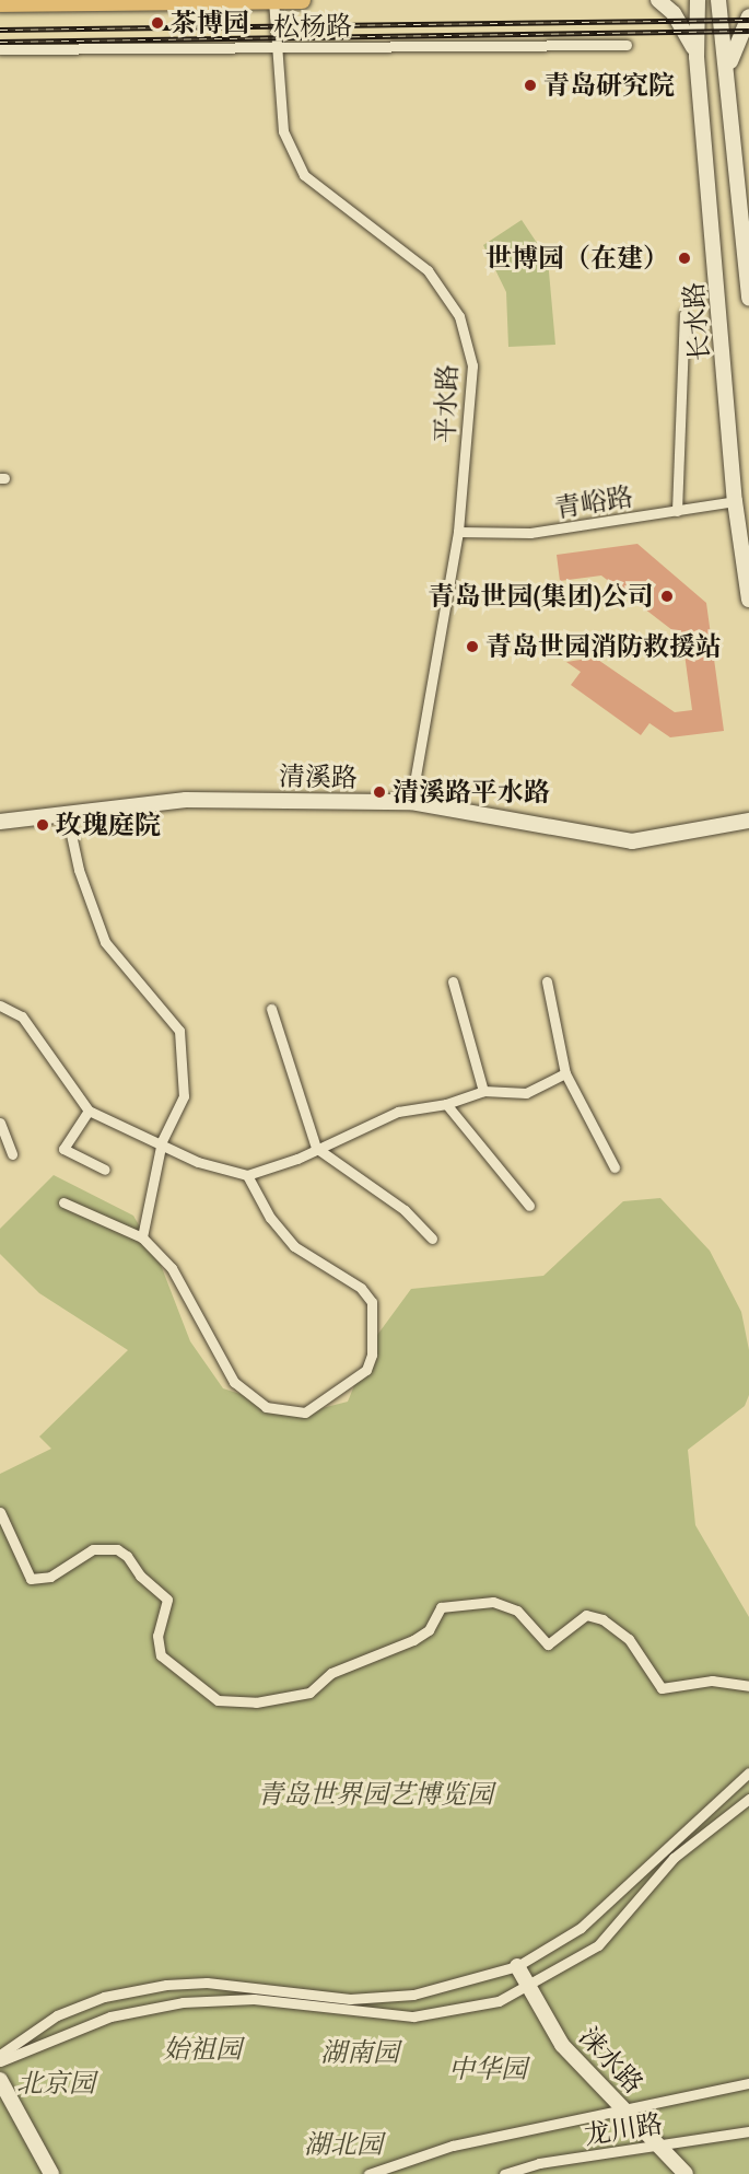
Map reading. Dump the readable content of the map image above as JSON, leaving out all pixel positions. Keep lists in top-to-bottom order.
{
  "streets": {
    "street": [
      "松杨路",
      "长水路",
      "平水路",
      "青峪路",
      "清溪路",
      "涞水路",
      "龙川路"
    ]
  },
  "crossings": [
    ["松杨路", "平水路"],
    ["长水路", "青峪路"],
    ["平水路", "青峪路"],
    ["平水路", "清溪路"],
    ["涞水路", "龙川路"]
  ],
  "parks": [
    "青岛世界园艺博览园",
    "始祖园",
    "湖南园",
    "中华园",
    "北京园",
    "湖北园"
  ],
  "places": [
    "茶博园",
    "青岛研究院",
    "世博园（在建）",
    "青岛世园(集团)公司",
    "青岛世园消防救援站",
    "清溪路平水路",
    "玫瑰庭院"
  ]
}
